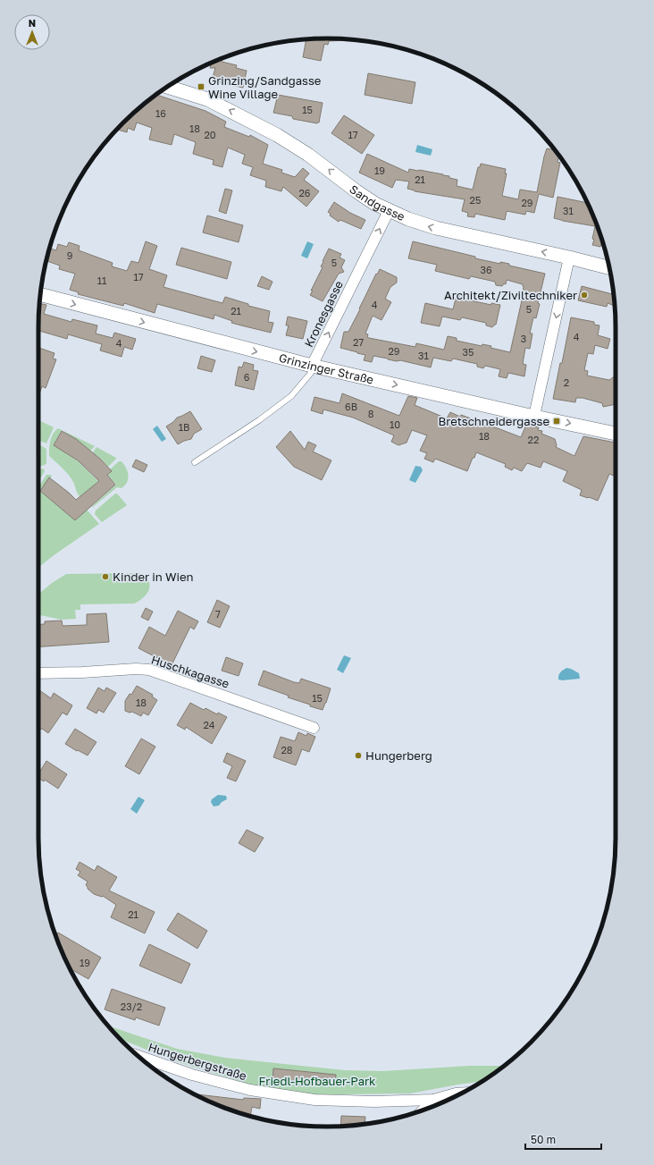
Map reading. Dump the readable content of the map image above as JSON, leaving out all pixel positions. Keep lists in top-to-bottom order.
{
  "streets": {
    "street": [
      "Sandgasse",
      "Kronesgasse",
      "Grinzinger Straße",
      "Huschkagasse",
      "Hungerbergstraße"
    ]
  },
  "crossings": [
    ["Sandgasse", "Kronesgasse"],
    ["Kronesgasse", "Grinzinger Straße"]
  ],
  "one_way": ["Sandgasse", "Kronesgasse", "Grinzinger Straße"],
  "parks": ["Friedl-Hofbauer-Park"],
  "places": {
    "transit": ["Grinzing/Sandgasse Wine Village", "Bretschneidergasse"],
    "other": ["Architekt/Ziviltechniker", "Kinder in Wien", "Hungerberg"]
  },
  "house_numbers": [
    "15",
    "16",
    "18",
    "20",
    "17",
    "19",
    "21",
    "26",
    "25",
    "29",
    "31",
    "9",
    "5",
    "36",
    "17",
    "11",
    "4",
    "5",
    "21",
    "4",
    "3",
    "27",
    "4",
    "29",
    "35",
    "31",
    "6",
    "2",
    "6B",
    "8",
    "10",
    "1B",
    "18",
    "22",
    "7",
    "15",
    "18",
    "24",
    "28",
    "21",
    "19",
    "23/2"
  ],
  "scale_bar": "50 m",
  "north": "top"
}
